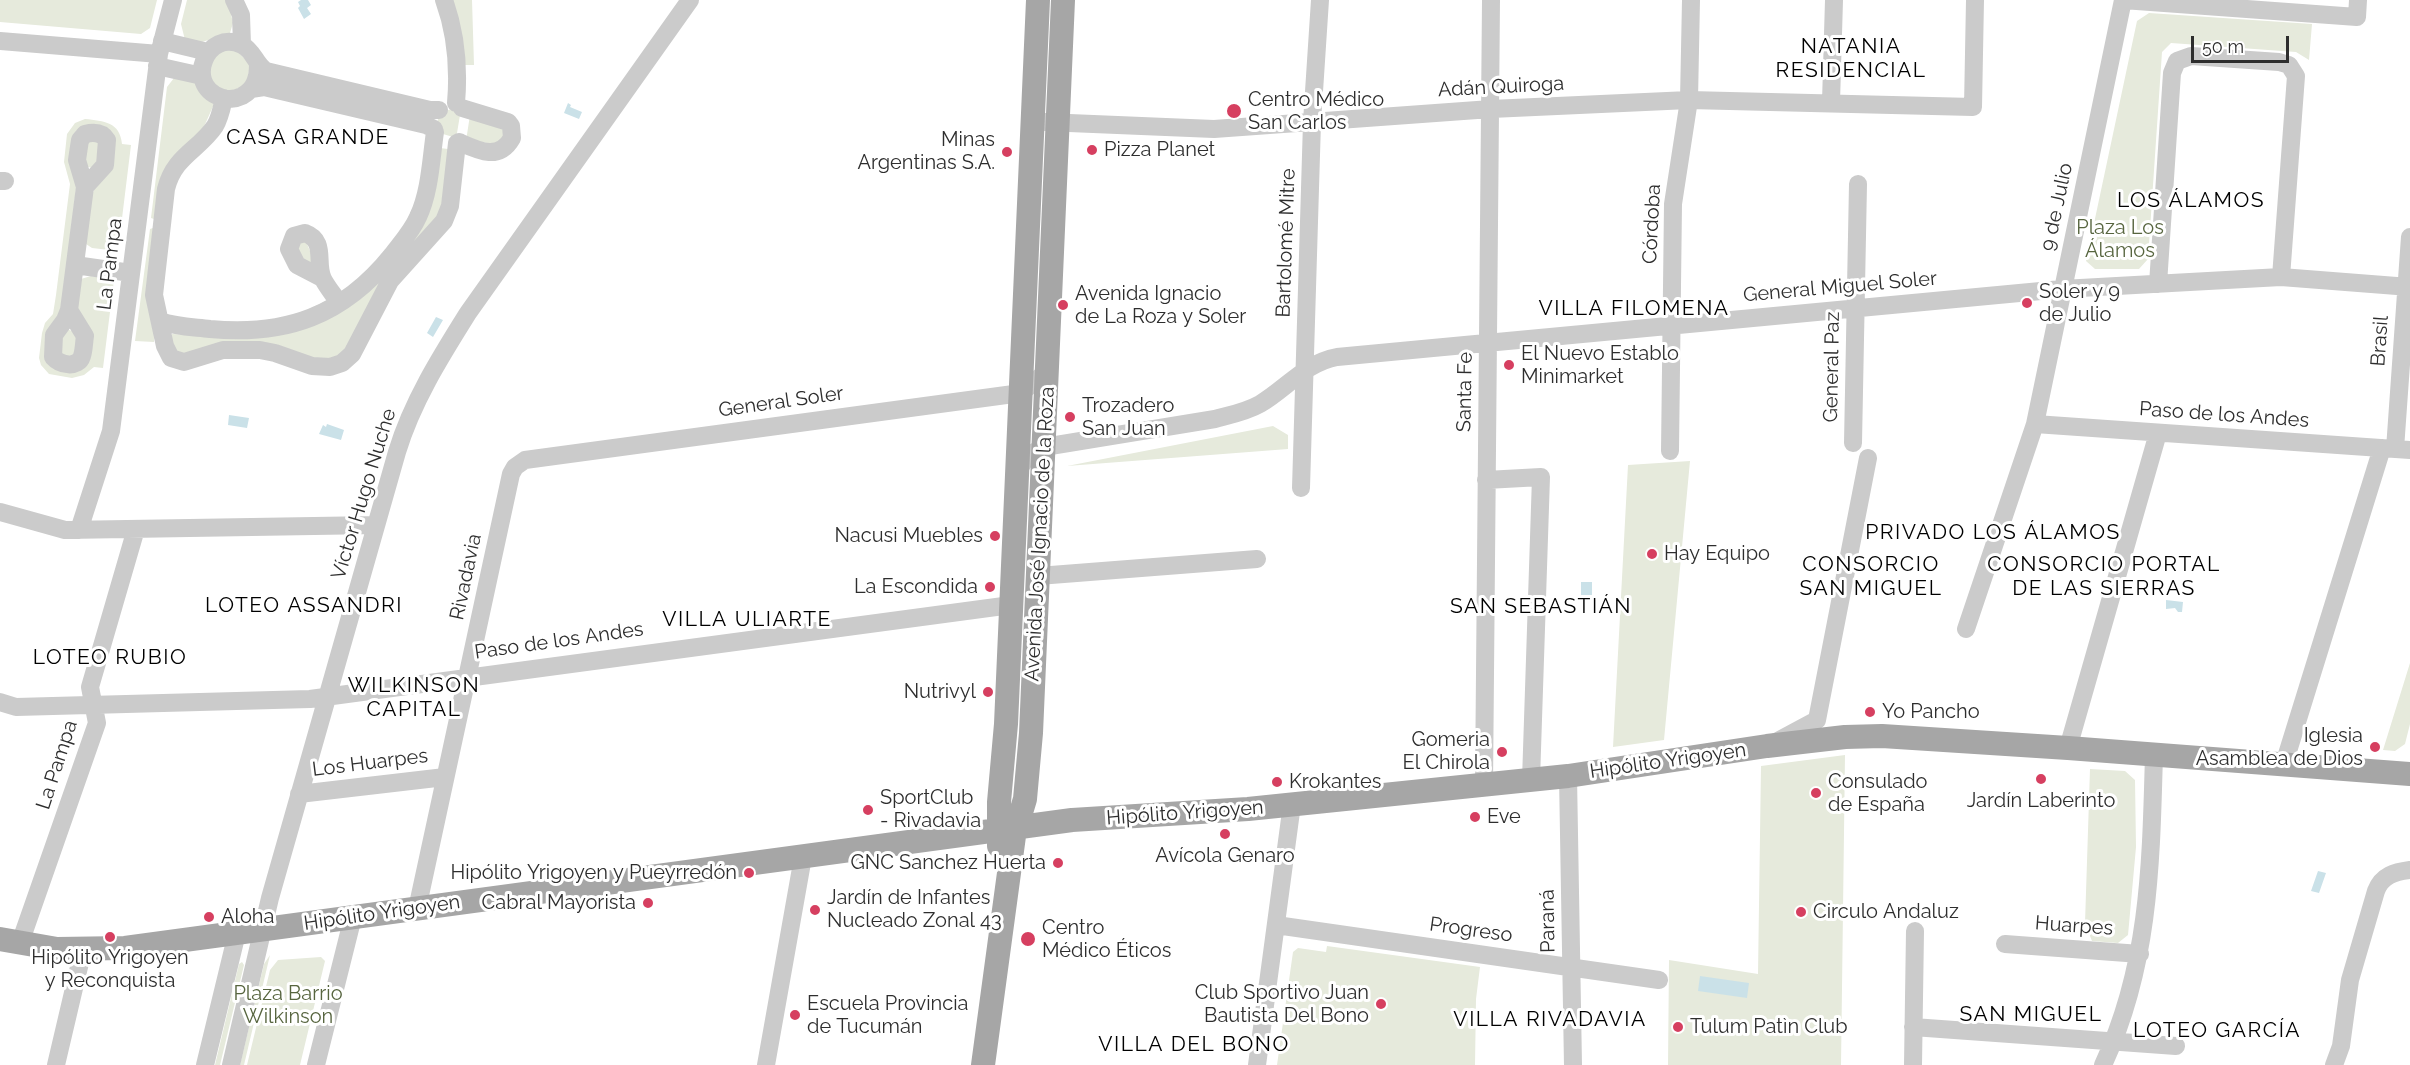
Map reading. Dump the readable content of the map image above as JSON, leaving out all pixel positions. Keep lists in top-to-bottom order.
{
  "streets": {
    "main road": ["Avenida José Ignacio de la Roza", "Hipólito Yrigoyen"],
    "street": [
      "Adán Quiroga",
      "9 de Julio",
      "Córdoba",
      "Bartolomé Mitre",
      "La Pampa",
      "General Miguel Soler",
      "Brasil",
      "General Paz",
      "Santa Fe",
      "General Soler",
      "Paso de los Andes",
      "Víctor Hugo Nuche",
      "Rivadavia",
      "Los Huarpes",
      "Paraná",
      "Huarpes",
      "Progreso"
    ]
  },
  "crossings": [
    ["Adán Quiroga", "Córdoba"],
    ["Adán Quiroga", "Bartolomé Mitre"],
    ["Adán Quiroga", "Santa Fe"],
    ["Adán Quiroga", "Avenida José Ignacio de la Roza"],
    ["9 de Julio", "General Miguel Soler"],
    ["9 de Julio", "Paso de los Andes"],
    ["Córdoba", "General Miguel Soler"],
    ["Bartolomé Mitre", "General Miguel Soler"],
    ["La Pampa", "Hipólito Yrigoyen"],
    ["General Miguel Soler", "Brasil"],
    ["General Miguel Soler", "General Paz"],
    ["General Miguel Soler", "Santa Fe"],
    ["General Miguel Soler", "Avenida José Ignacio de la Roza"],
    ["Brasil", "Paso de los Andes"],
    ["Brasil", "Hipólito Yrigoyen"],
    ["Santa Fe", "Hipólito Yrigoyen"],
    ["General Soler", "Avenida José Ignacio de la Roza"],
    ["General Soler", "Rivadavia"],
    ["Paso de los Andes", "Víctor Hugo Nuche"],
    ["Paso de los Andes", "Avenida José Ignacio de la Roza"],
    ["Paso de los Andes", "Rivadavia"],
    ["Víctor Hugo Nuche", "Hipólito Yrigoyen"],
    ["Víctor Hugo Nuche", "Los Huarpes"],
    ["Avenida José Ignacio de la Roza", "Hipólito Yrigoyen"],
    ["Rivadavia", "Hipólito Yrigoyen"],
    ["Rivadavia", "Los Huarpes"],
    ["Hipólito Yrigoyen", "Paraná"],
    ["Paraná", "Progreso"]
  ],
  "districts": [
    "NATANIA RESIDENCIAL",
    "CASA GRANDE",
    "LOS ÁLAMOS",
    "VILLA FILOMENA",
    "PRIVADO LOS ÁLAMOS",
    "CONSORCIO SAN MIGUEL",
    "CONSORCIO PORTAL DE LAS SIERRAS",
    "LOTEO ASSANDRI",
    "SAN SEBASTIÁN",
    "VILLA ULIARTE",
    "LOTEO RUBIO",
    "WILKINSON CAPITAL",
    "SAN MIGUEL",
    "VILLA RIVADAVIA",
    "LOTEO GARCÍA",
    "VILLA DEL BONO"
  ],
  "parks": ["Plaza Los Álamos", "Plaza Barrio Wilkinson"],
  "places": [
    "Centro Médico San Carlos",
    "Pizza Planet",
    "Minas Argentinas S.A.",
    "Soler y 9 de Julio",
    "Avenida Ignacio de La Roza y Soler",
    "El Nuevo Establo Minimarket",
    "Trozadero San Juan",
    "Nacusi Muebles",
    "Hay Equipo",
    "La Escondida",
    "Nutrivyl",
    "Yo Pancho",
    "Iglesia Asamblea de Dios",
    "Gomeria El Chirola",
    "Jardín Laberinto",
    "Krokantes",
    "Consulado de España",
    "SportClub - Rivadavia",
    "Eve",
    "Avícola Genaro",
    "GNC Sanchez Huerta",
    "Hipólito Yrigoyen y Pueyrredón",
    "Cabral Mayorista",
    "Jardín de Infantes Nucleado Zonal 43",
    "Circulo Andaluz",
    "Aloha",
    "Hipólito Yrigoyen y Reconquista",
    "Centro Médico Éticos",
    "Club Sportivo Juan Bautista Del Bono",
    "Escuela Provincia de Tucumán",
    "Tulum Patìn Club"
  ],
  "scale_bar": "50 m"
}
